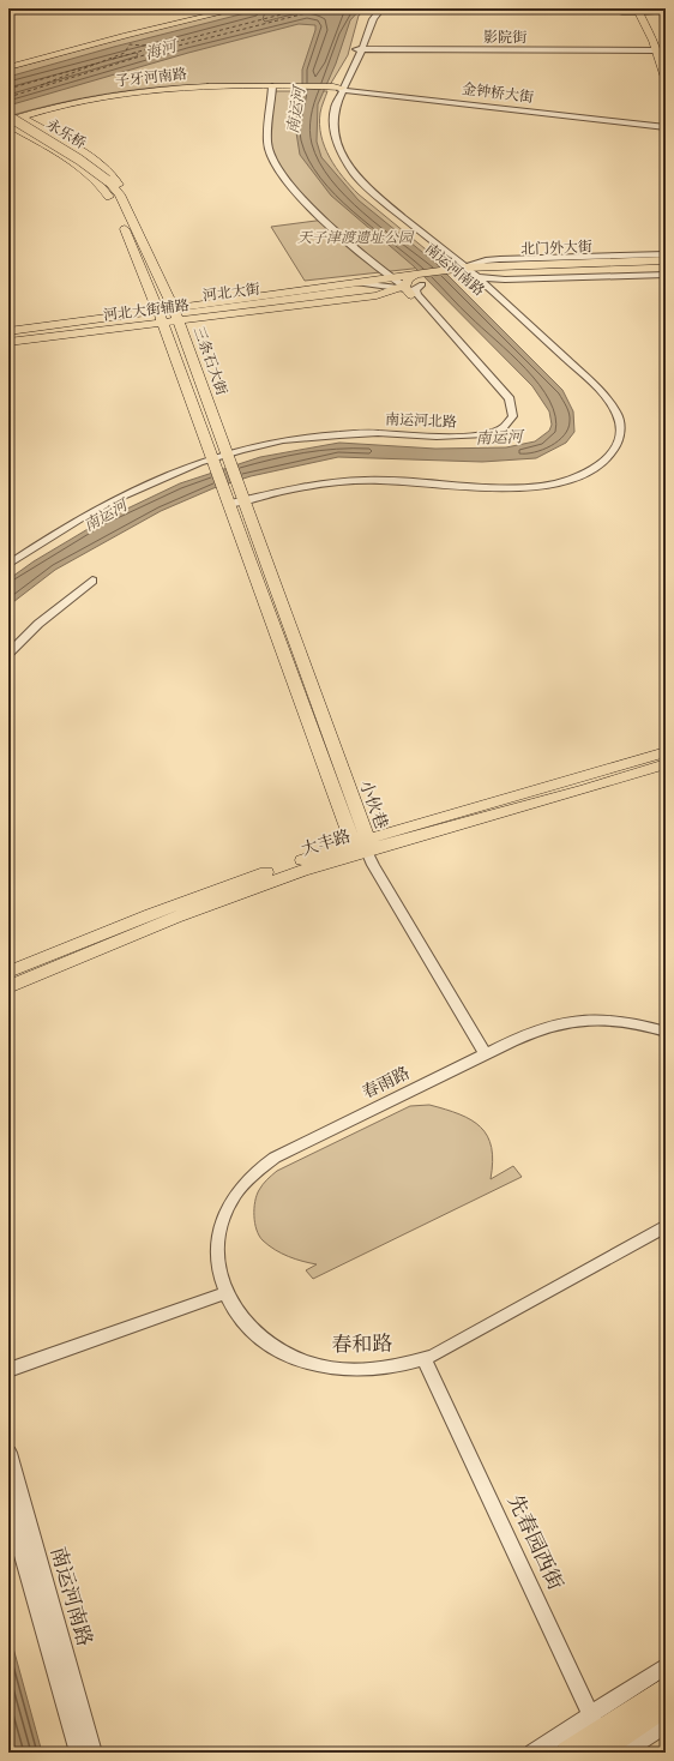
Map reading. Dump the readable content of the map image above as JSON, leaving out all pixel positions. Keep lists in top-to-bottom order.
{
  "streets": {
    "main road": [
      "子牙河南路",
      "永乐桥",
      "北门外大街",
      "河北大街",
      "河北大街辅路",
      "三条石大街",
      "小伙巷",
      "大丰路"
    ],
    "street": [
      "影院街",
      "金钟桥大街",
      "南运河南路",
      "南运河北路",
      "春雨路",
      "春和路",
      "先春园西街"
    ]
  },
  "crossings": [
    ["影院街", "南运河南路"],
    ["子牙河南路", "金钟桥大街"],
    ["子牙河南路", "永乐桥"],
    ["子牙河南路", "南运河南路"],
    ["子牙河南路", "三条石大街"],
    ["子牙河南路", "南运河北路"],
    ["金钟桥大街", "南运河南路"],
    ["永乐桥", "三条石大街"],
    ["北门外大街", "南运河南路"],
    ["北门外大街", "河北大街"],
    ["南运河南路", "河北大街"],
    ["南运河南路", "三条石大街"],
    ["南运河南路", "小伙巷"],
    ["河北大街", "河北大街辅路"],
    ["河北大街", "南运河北路"],
    ["河北大街辅路", "三条石大街"],
    ["河北大街辅路", "南运河北路"],
    ["三条石大街", "南运河北路"],
    ["三条石大街", "小伙巷"],
    ["小伙巷", "大丰路"],
    ["春雨路", "春和路"],
    ["春和路", "先春园西街"]
  ],
  "water": ["海河", "南运河"],
  "parks": ["天子津渡遗址公园"]
}
